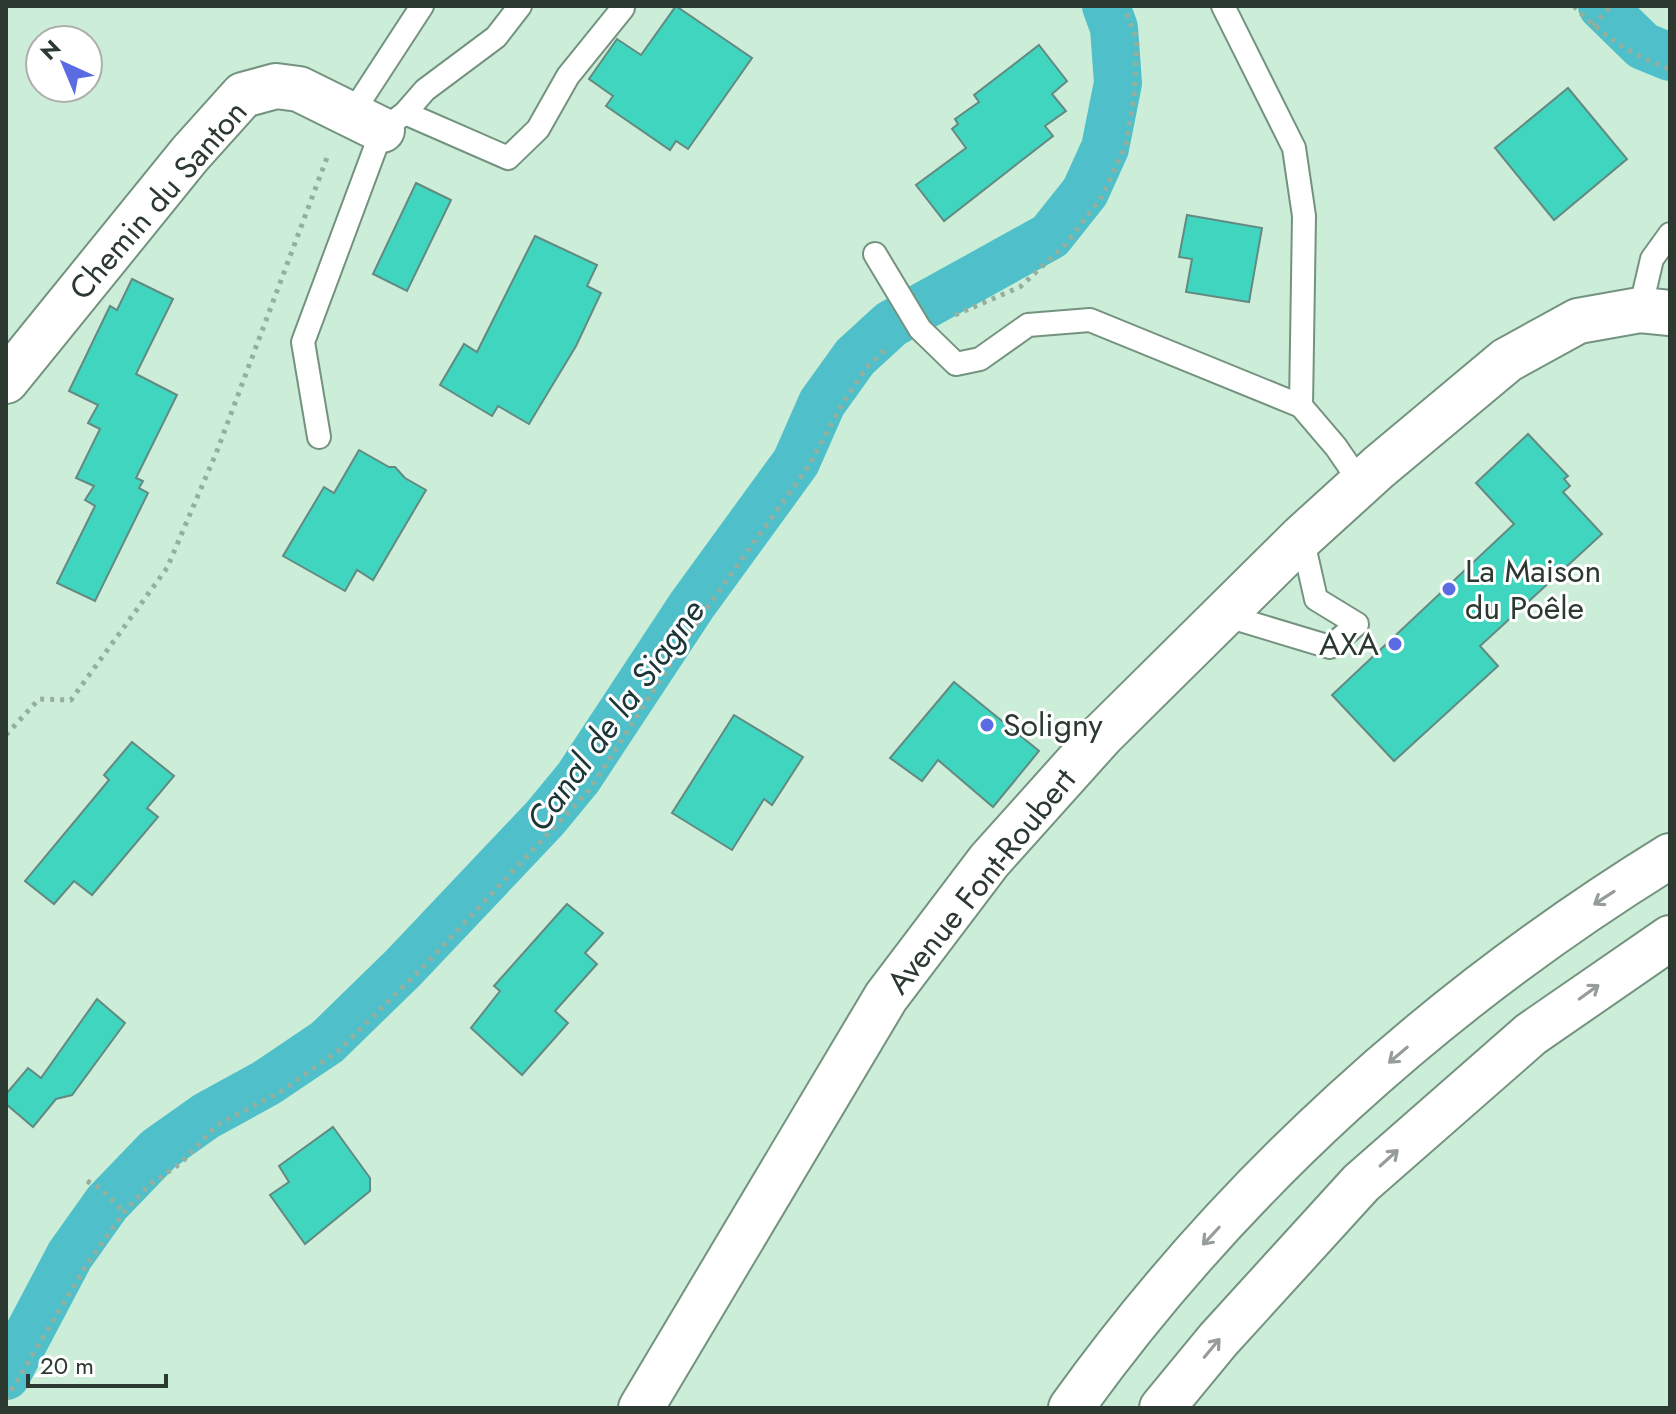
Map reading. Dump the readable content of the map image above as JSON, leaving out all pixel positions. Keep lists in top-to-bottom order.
{
  "streets": {
    "main road": ["Chemin du Santon", "Avenue Font-Roubert"]
  },
  "water": ["Canal de la Siagne"],
  "places": ["La Maison du Poêle", "AXA", "Soligny"],
  "scale_bar": "20 m",
  "north": "top left"
}
